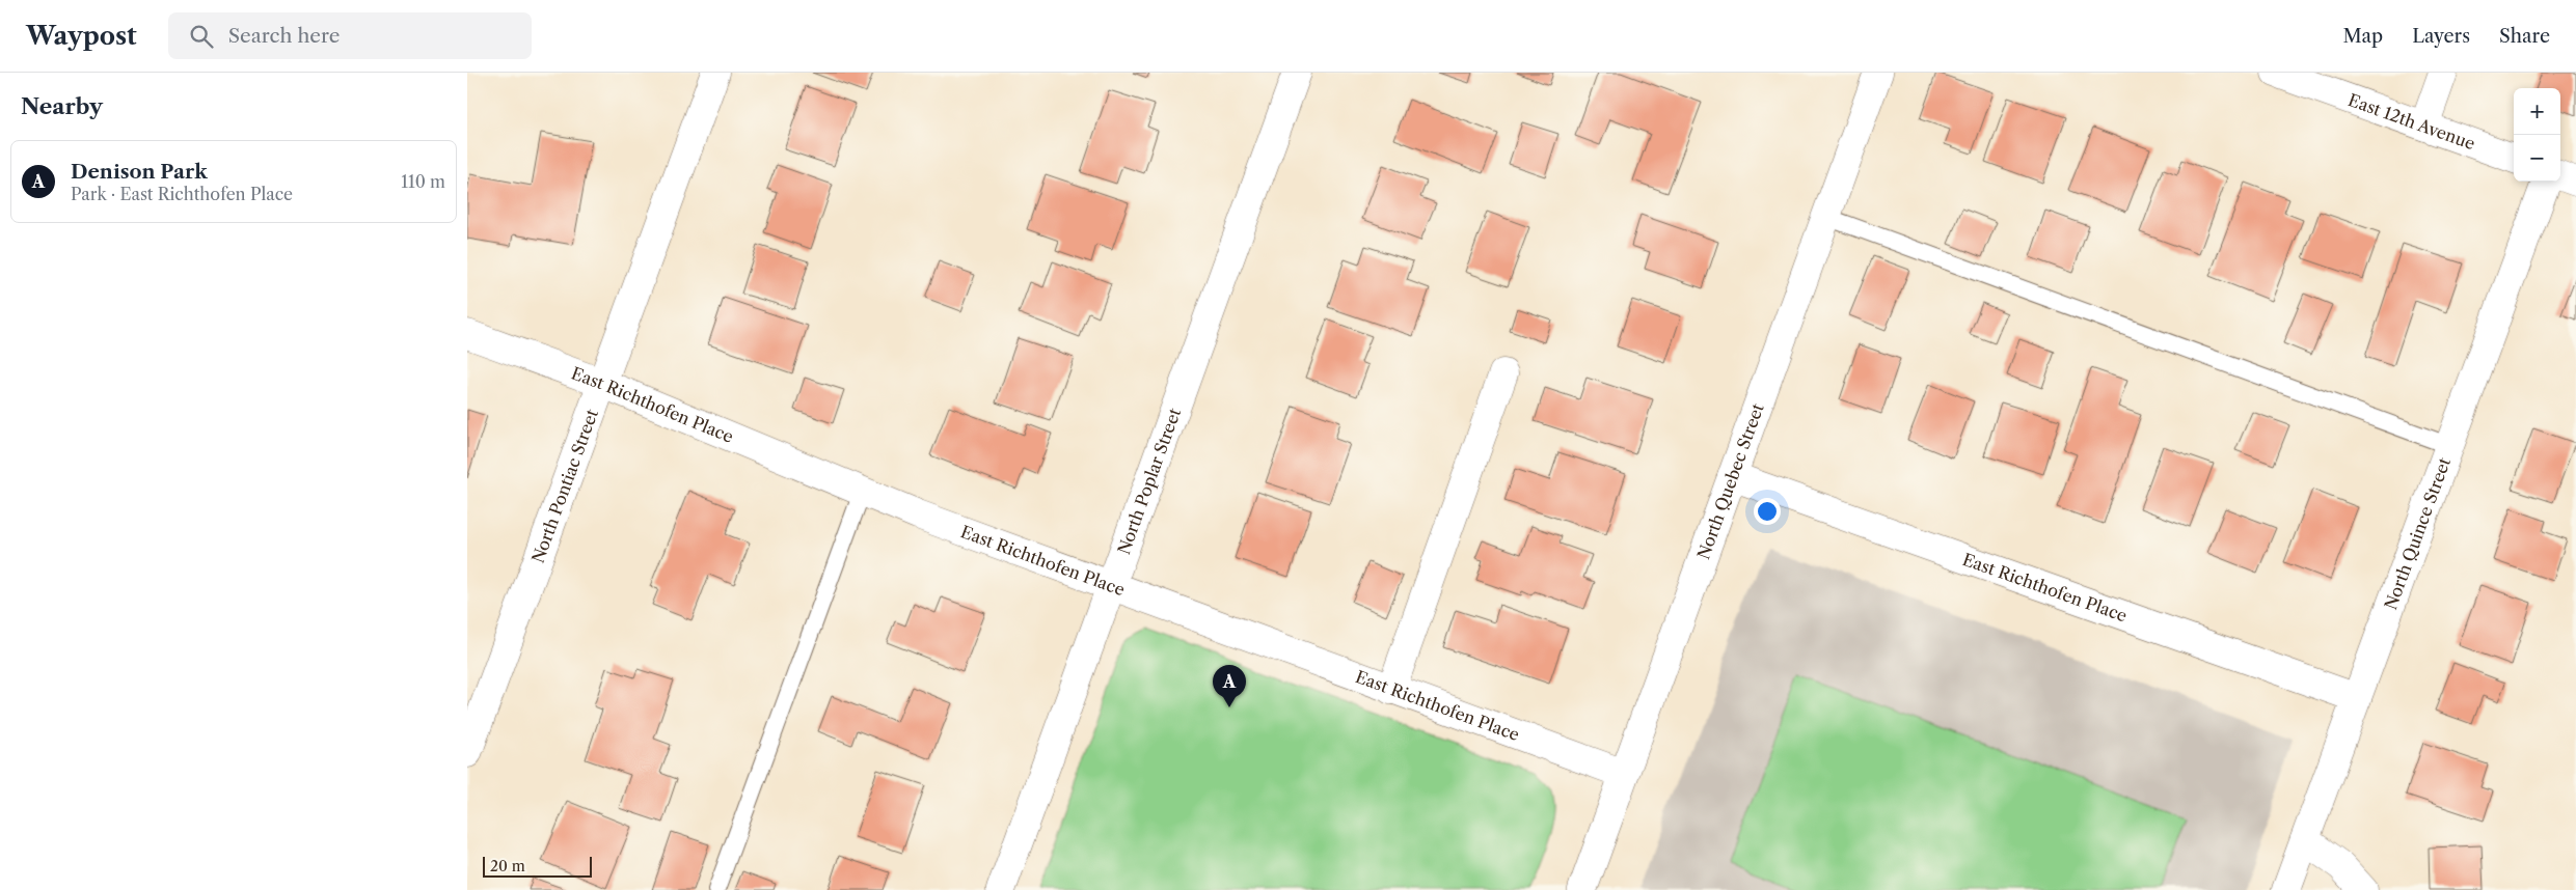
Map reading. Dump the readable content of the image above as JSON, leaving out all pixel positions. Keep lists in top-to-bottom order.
{
  "streets": {
    "street": [
      "East 12th Avenue",
      "East Richthofen Place",
      "North Poplar Street",
      "North Quebec Street",
      "North Pontiac Street",
      "North Quince Street"
    ]
  },
  "crossings": [
    ["East Richthofen Place", "North Poplar Street"],
    ["East Richthofen Place", "North Quebec Street"],
    ["East Richthofen Place", "North Pontiac Street"],
    ["East Richthofen Place", "North Quince Street"]
  ],
  "scale_bar": "20 m",
  "page": {
    "header": "Waypost",
    "search": "Search here",
    "nav": ["Map", "Layers", "Share"],
    "heading": "Nearby",
    "map_buttons": ["+", "−"],
    "list": [
      {
        "mark": "A",
        "name": "Denison Park",
        "note": "Park · East Richthofen Place",
        "value": "110 m"
      }
    ],
    "pins": "A",
    "scale": "20 m"
  }
}
